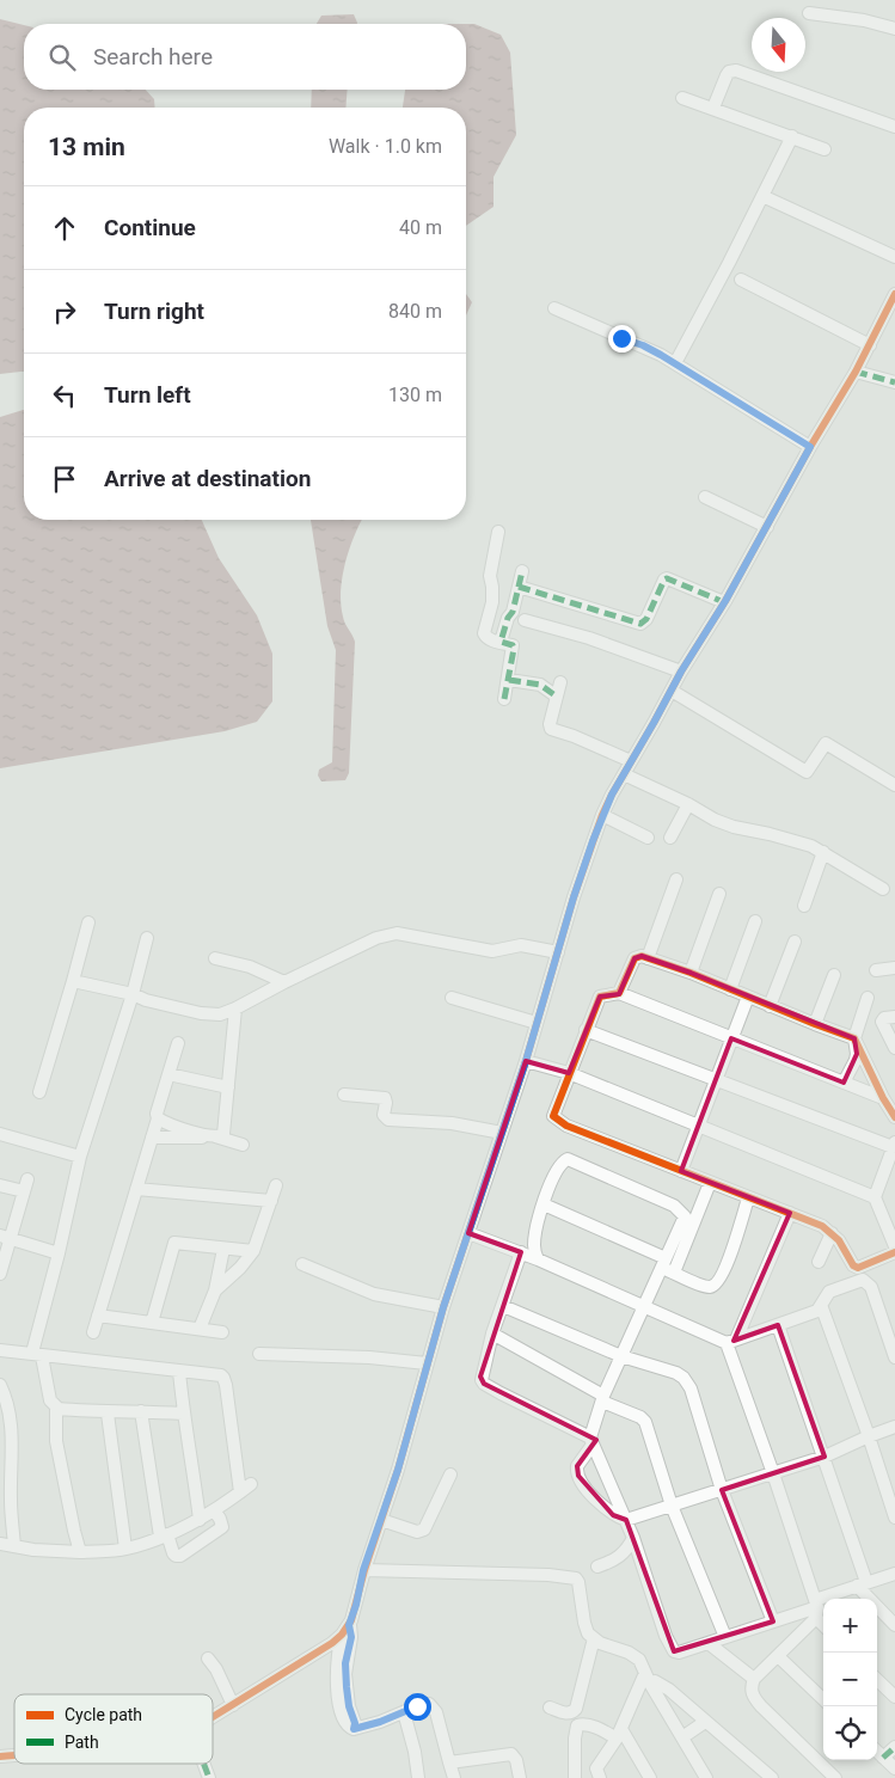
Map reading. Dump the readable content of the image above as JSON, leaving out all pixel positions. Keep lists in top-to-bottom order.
{
  "legend": ["Cycle path", "Path"],
  "north": "bottom",
  "page": {
    "search": "Search here",
    "heading": ["13 min", "Walk · 1.0 km"],
    "list": [
      ["Continue", "40 m"],
      ["Turn right", "840 m"],
      ["Turn left", "130 m"],
      "Arrive at destination"
    ],
    "map_buttons": ["+", "−"]
  }
}
